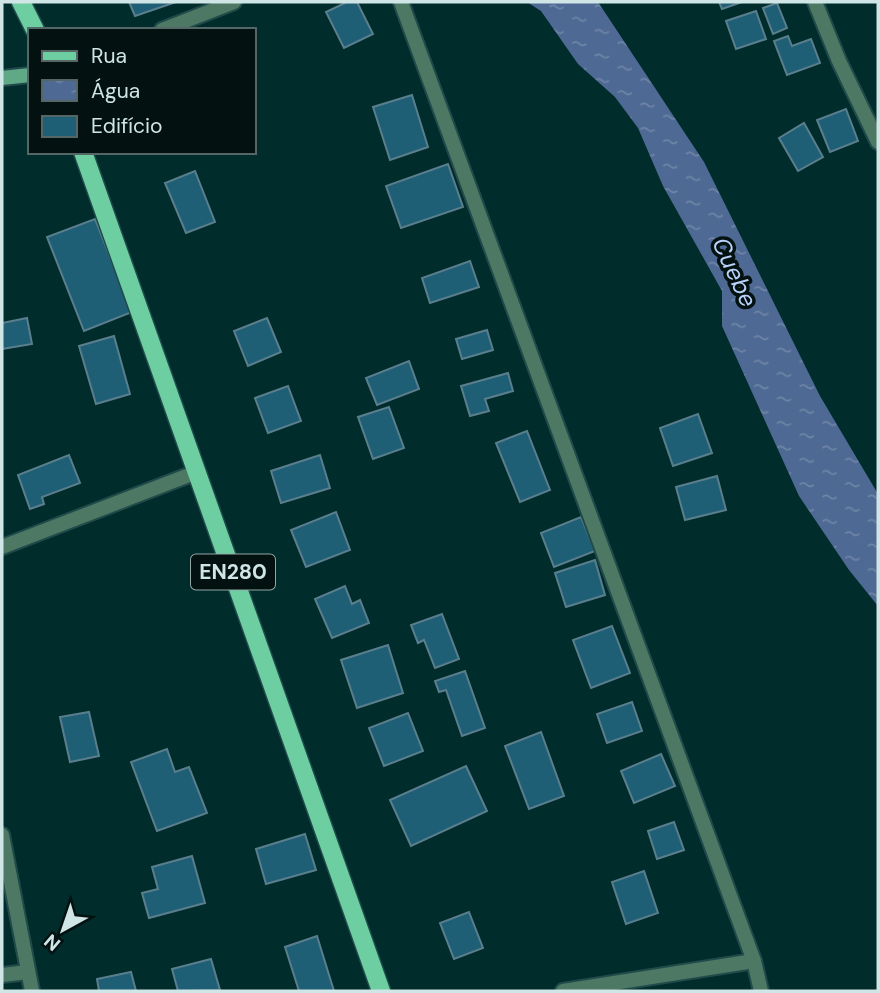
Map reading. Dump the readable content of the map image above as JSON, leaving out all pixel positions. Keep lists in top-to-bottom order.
{
  "streets": {
    "main road": ["EN280"]
  },
  "water": ["Cuebe"],
  "legend": ["Rua", "Água", "Edifício"],
  "north": "bottom left"
}
